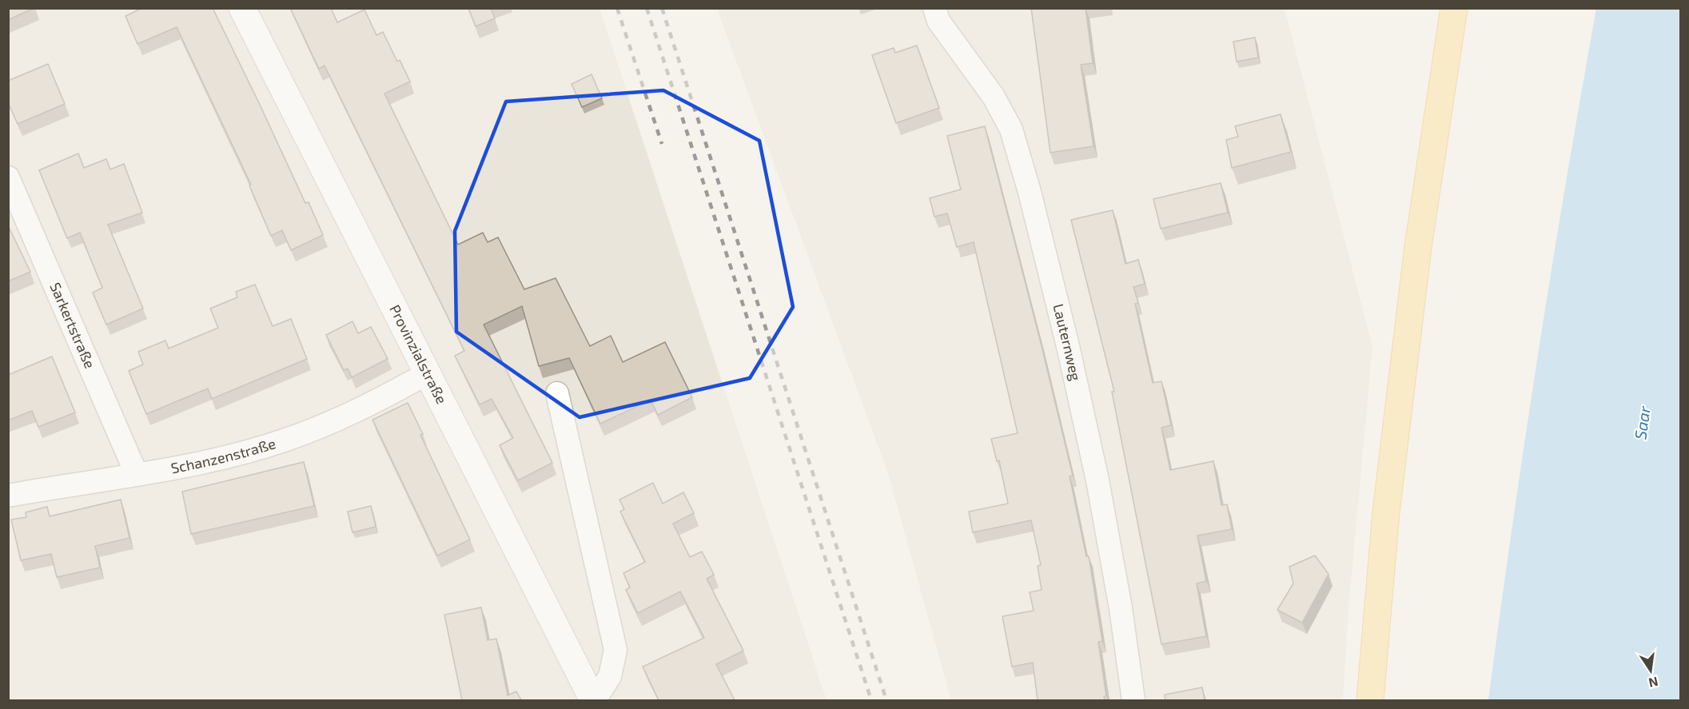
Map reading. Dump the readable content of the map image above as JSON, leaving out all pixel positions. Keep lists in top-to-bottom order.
{
  "streets": {
    "street": [
      "Sarkertstraße",
      "Lauternweg",
      "Provinzialstraße",
      "Schanzenstraße"
    ]
  },
  "crossings": [
    ["Sarkertstraße", "Schanzenstraße"],
    ["Provinzialstraße", "Schanzenstraße"]
  ],
  "water": ["Saar"],
  "north": "bottom"
}
